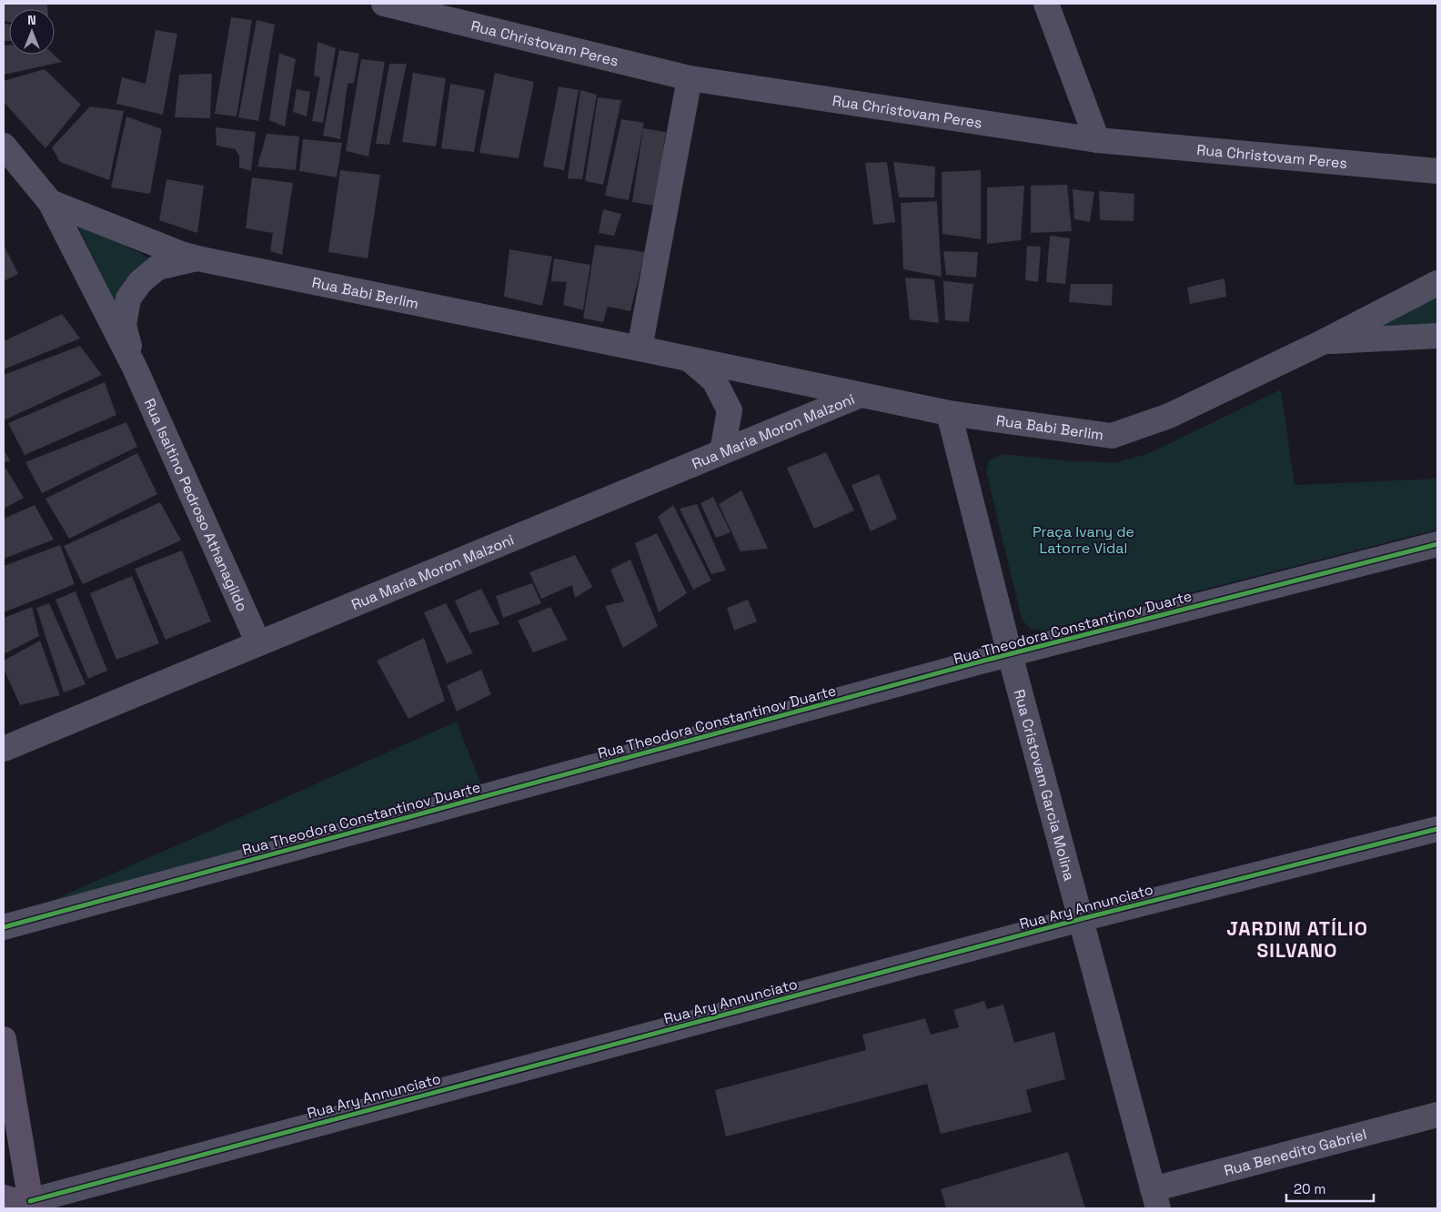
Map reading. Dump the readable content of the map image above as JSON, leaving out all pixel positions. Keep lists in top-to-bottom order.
{
  "streets": {
    "street": [
      "Rua Christovam Peres",
      "Rua Babi Berlim",
      "Rua Maria Moron Malzoni",
      "Rua Isaltino Pedroso Athanagildo",
      "Rua Theodora Constantinov Duarte",
      "Rua Cristovam Garcia Molina",
      "Rua Ary Annunciato",
      "Rua Benedito Gabriel"
    ]
  },
  "crossings": [
    ["Rua Babi Berlim", "Rua Maria Moron Malzoni"],
    ["Rua Babi Berlim", "Rua Isaltino Pedroso Athanagildo"],
    ["Rua Babi Berlim", "Rua Cristovam Garcia Molina"],
    ["Rua Maria Moron Malzoni", "Rua Isaltino Pedroso Athanagildo"],
    ["Rua Theodora Constantinov Duarte", "Rua Cristovam Garcia Molina"],
    ["Rua Cristovam Garcia Molina", "Rua Ary Annunciato"],
    ["Rua Cristovam Garcia Molina", "Rua Benedito Gabriel"]
  ],
  "districts": ["JARDIM ATÍLIO SILVANO"],
  "parks": ["Praça Ivany de Latorre Vidal"],
  "scale_bar": "20 m",
  "north": "top"
}
